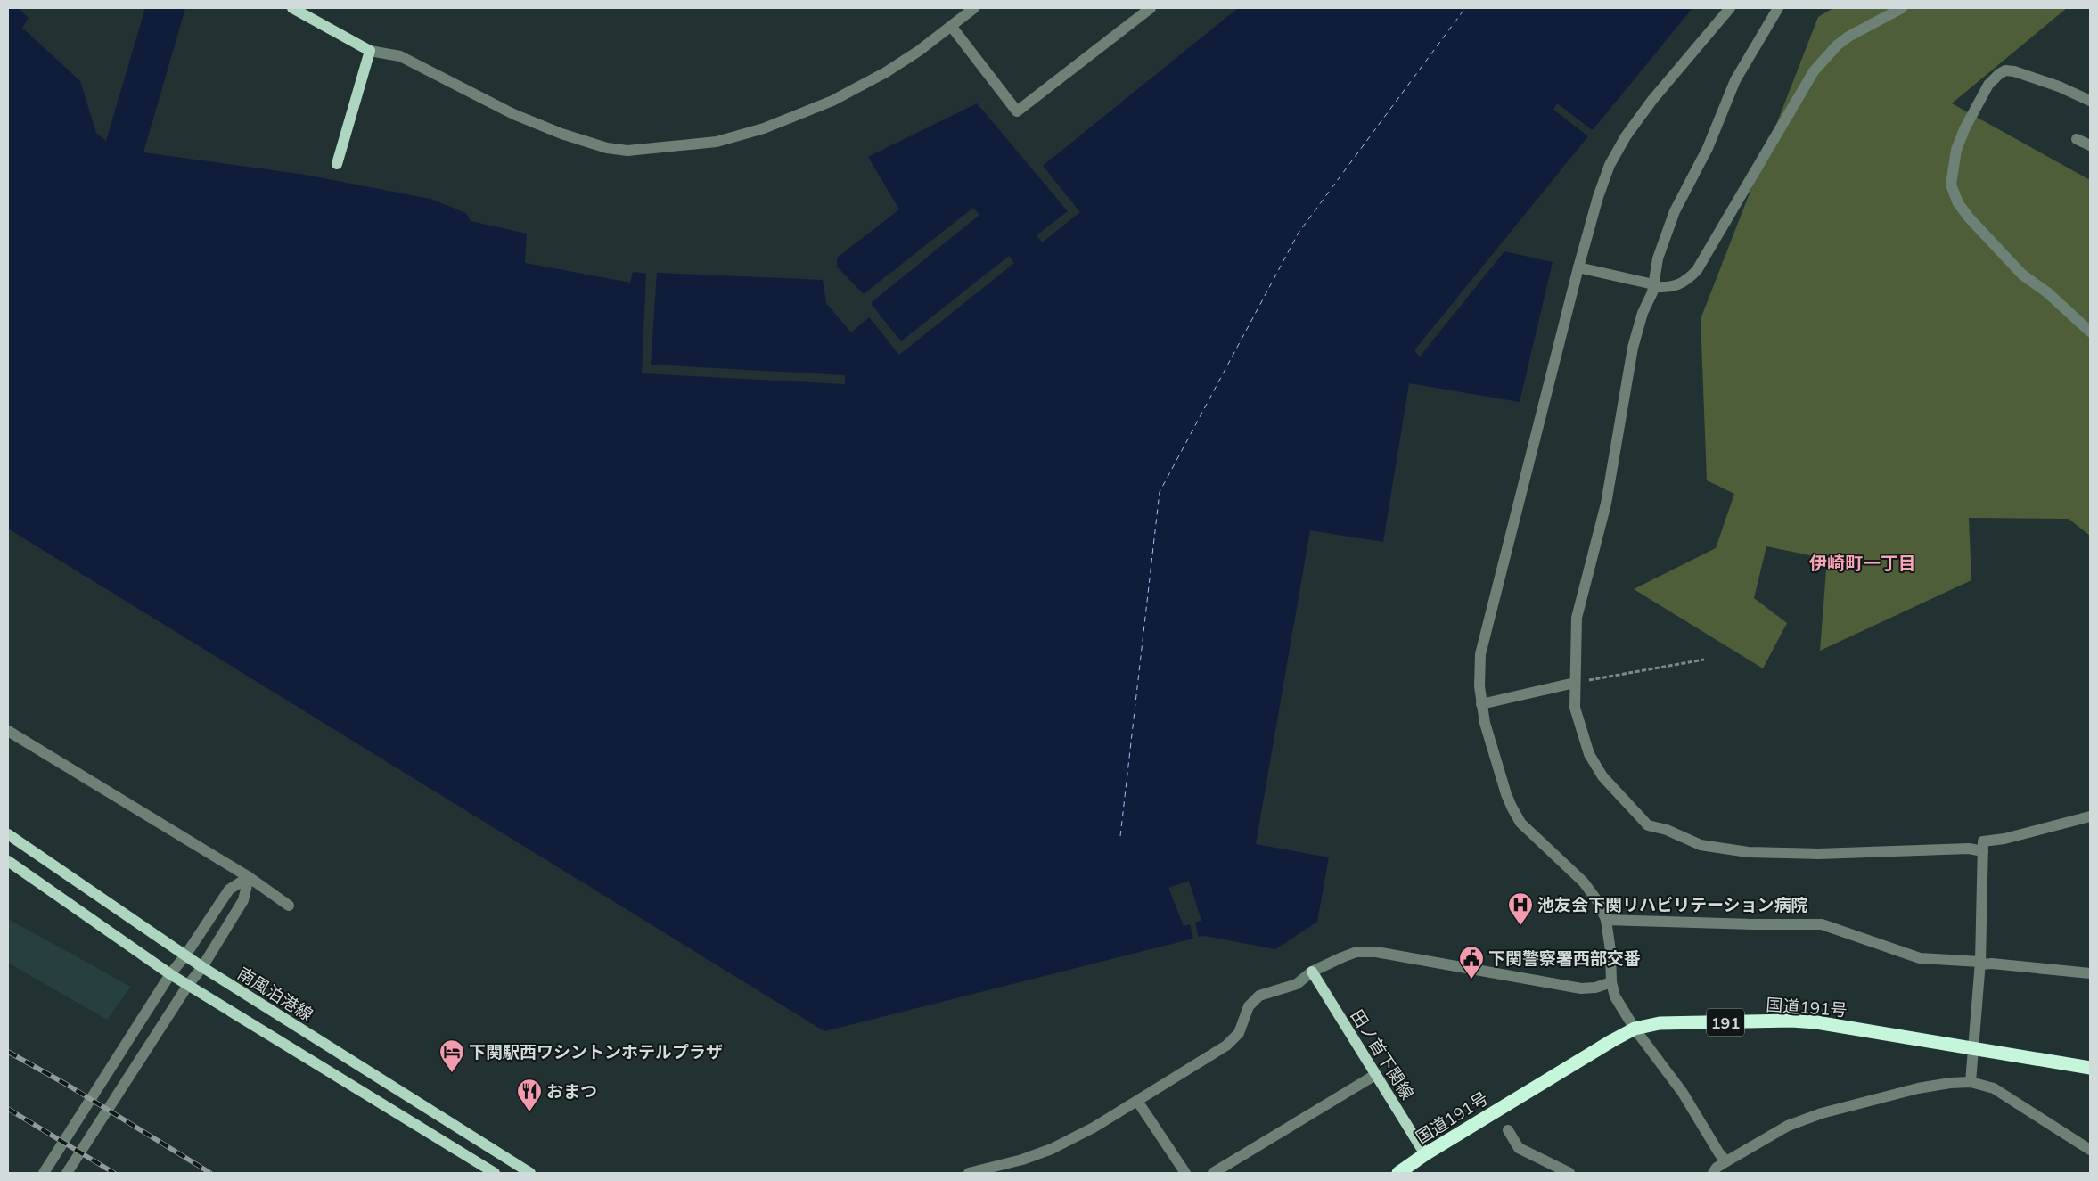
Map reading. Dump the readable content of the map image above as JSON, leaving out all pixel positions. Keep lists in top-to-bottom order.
{
  "streets": {
    "highway": ["国道191号", "191"],
    "main road": ["南風泊港線", "田ノ首下関線"]
  },
  "crossings": [
    ["国道191号", "田ノ首下関線"]
  ],
  "districts": ["伊崎町一丁目"],
  "places": {
    "hospital": ["池友会下関リハビリテーション病院"],
    "public building": ["下関警察署西部交番"],
    "hotel": ["下関駅西ワシントンホテルプラザ"],
    "restaurant": ["おまつ"]
  }
}
